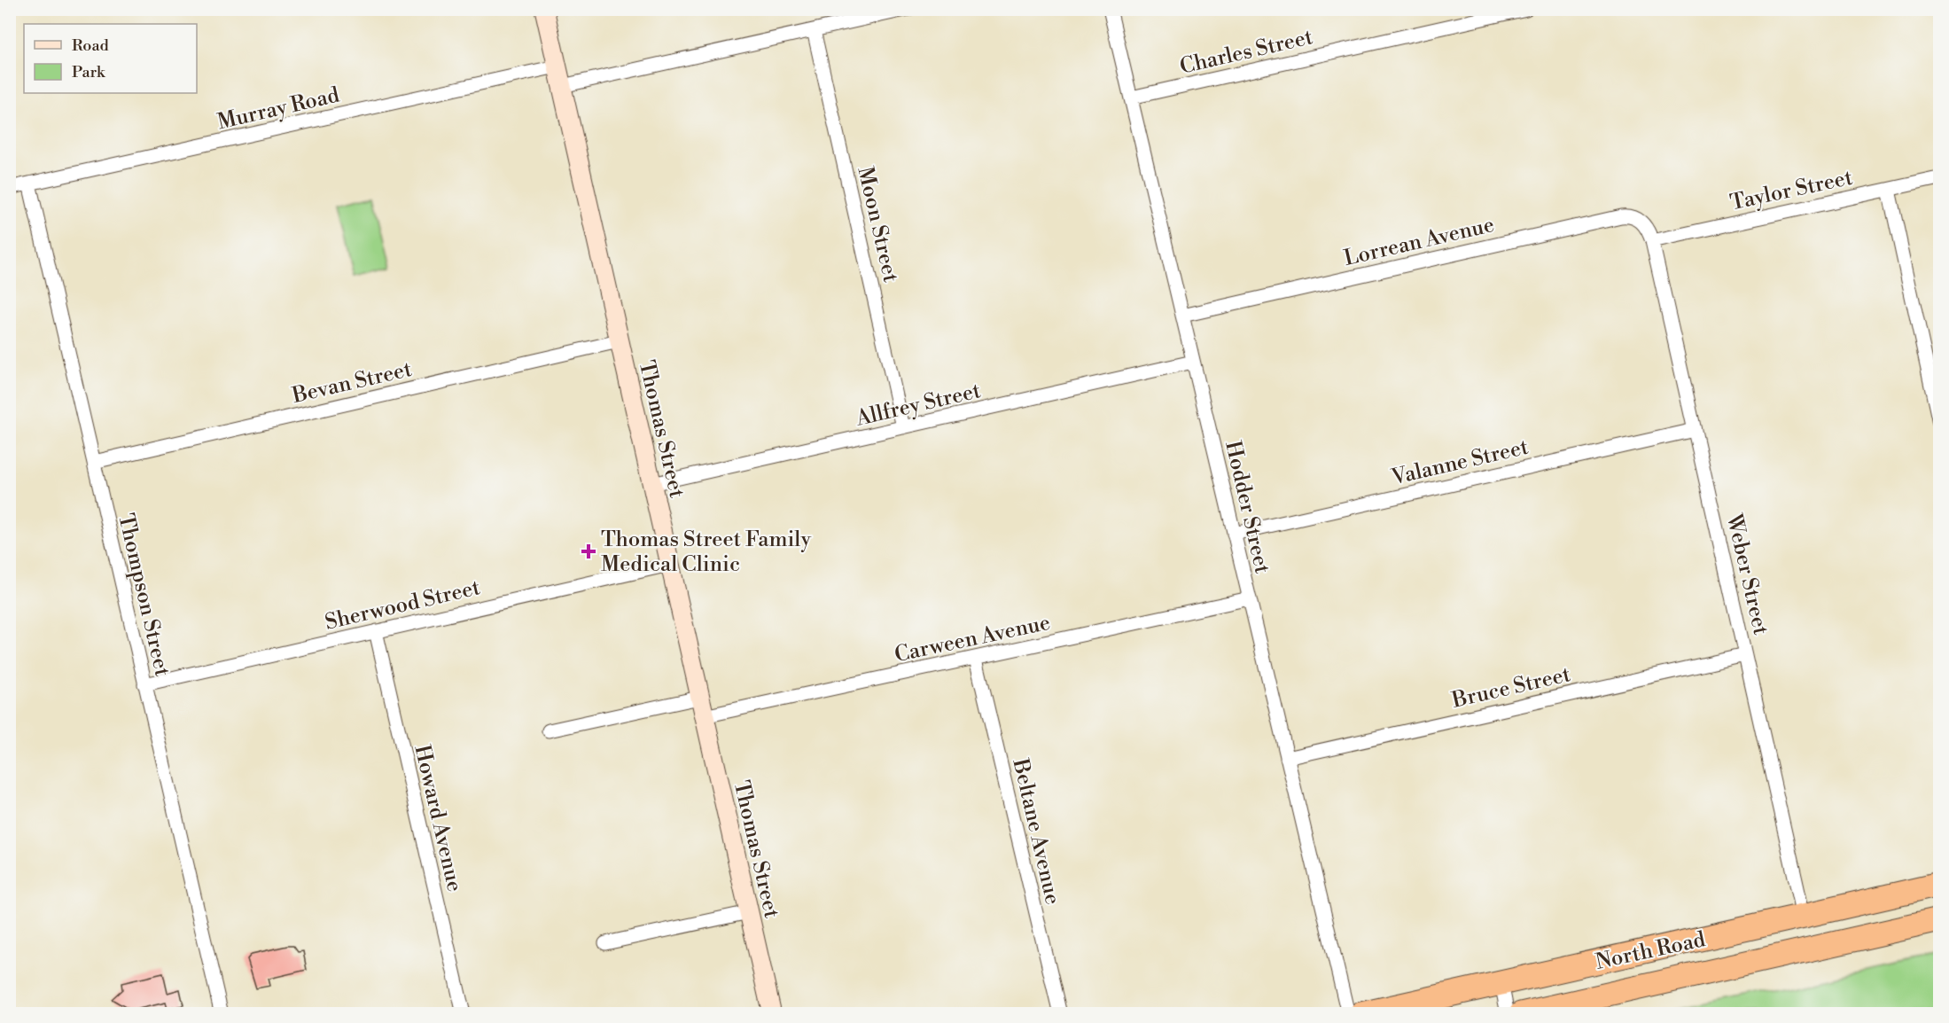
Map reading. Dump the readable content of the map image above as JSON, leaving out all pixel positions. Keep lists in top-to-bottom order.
{
  "streets": {
    "highway": ["North Road"],
    "street": [
      "Charles Street",
      "Murray Road",
      "Taylor Street",
      "Moon Street",
      "Lorrean Avenue",
      "Bevan Street",
      "Allfrey Street",
      "Thomas Street",
      "Valanne Street",
      "Hodder Street",
      "Weber Street",
      "Thompson Street",
      "Sherwood Street",
      "Carween Avenue",
      "Bruce Street",
      "Howard Avenue",
      "Beltane Avenue"
    ]
  },
  "crossings": [
    ["Charles Street", "Hodder Street"],
    ["Murray Road", "Thomas Street"],
    ["Murray Road", "Thompson Street"],
    ["Taylor Street", "Lorrean Avenue"],
    ["Taylor Street", "Weber Street"],
    ["Moon Street", "Allfrey Street"],
    ["Lorrean Avenue", "Hodder Street"],
    ["Lorrean Avenue", "Weber Street"],
    ["Bevan Street", "Thomas Street"],
    ["Bevan Street", "Thompson Street"],
    ["Allfrey Street", "Thomas Street"],
    ["Allfrey Street", "Hodder Street"],
    ["Thomas Street", "Sherwood Street"],
    ["Thomas Street", "Carween Avenue"],
    ["Valanne Street", "Hodder Street"],
    ["Valanne Street", "Weber Street"],
    ["Hodder Street", "Carween Avenue"],
    ["Hodder Street", "Bruce Street"],
    ["Weber Street", "Bruce Street"],
    ["Weber Street", "North Road"],
    ["Thompson Street", "Sherwood Street"],
    ["Sherwood Street", "Howard Avenue"],
    ["Carween Avenue", "Beltane Avenue"]
  ],
  "places": {
    "health": ["Thomas Street Family Medical Clinic"]
  },
  "legend": ["Road", "Park"]
}
